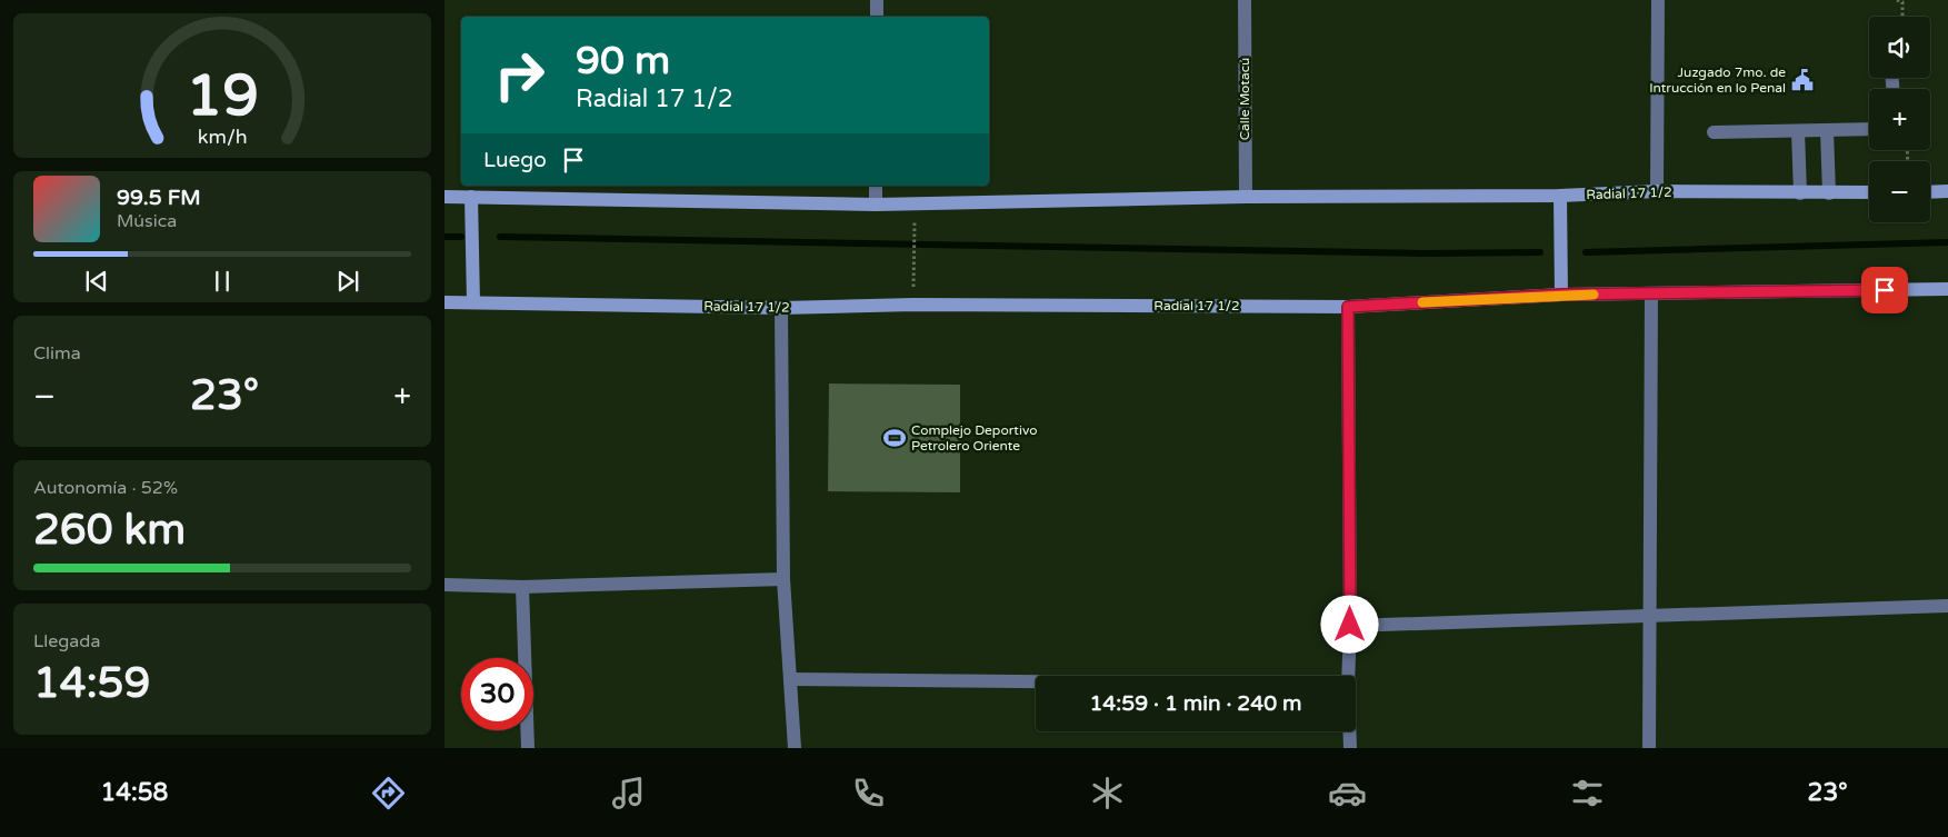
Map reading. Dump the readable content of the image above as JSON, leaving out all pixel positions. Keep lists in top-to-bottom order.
{
  "streets": {
    "main road": ["Radial 17 1/2"],
    "street": ["Calle Motacú"]
  },
  "crossings": [
    ["Calle Motacú", "Radial 17 1/2"]
  ],
  "places": {
    "public building": ["Juzgado 7mo. de Intrucción en lo Penal"],
    "sports": ["Complejo Deportivo Petrolero Oriente"]
  },
  "page": {
    "map_buttons": ["+", "−"],
    "turn": ["90 m", "Radial 17 1/2"],
    "then": "Luego",
    "song": ["99.5 FM", "Música"],
    "tile": [
      "Clima",
      ["Autonomía · 52%", "260 km"],
      ["Llegada", "14:59"]
    ],
    "heat": ["−", "23°", "+"],
    "limit": "30",
    "trip": "14:59 · 1 min · 240 m",
    "tabs": ["14:58", "23°"],
    "gauge": ["19", "km/h"]
  }
}
